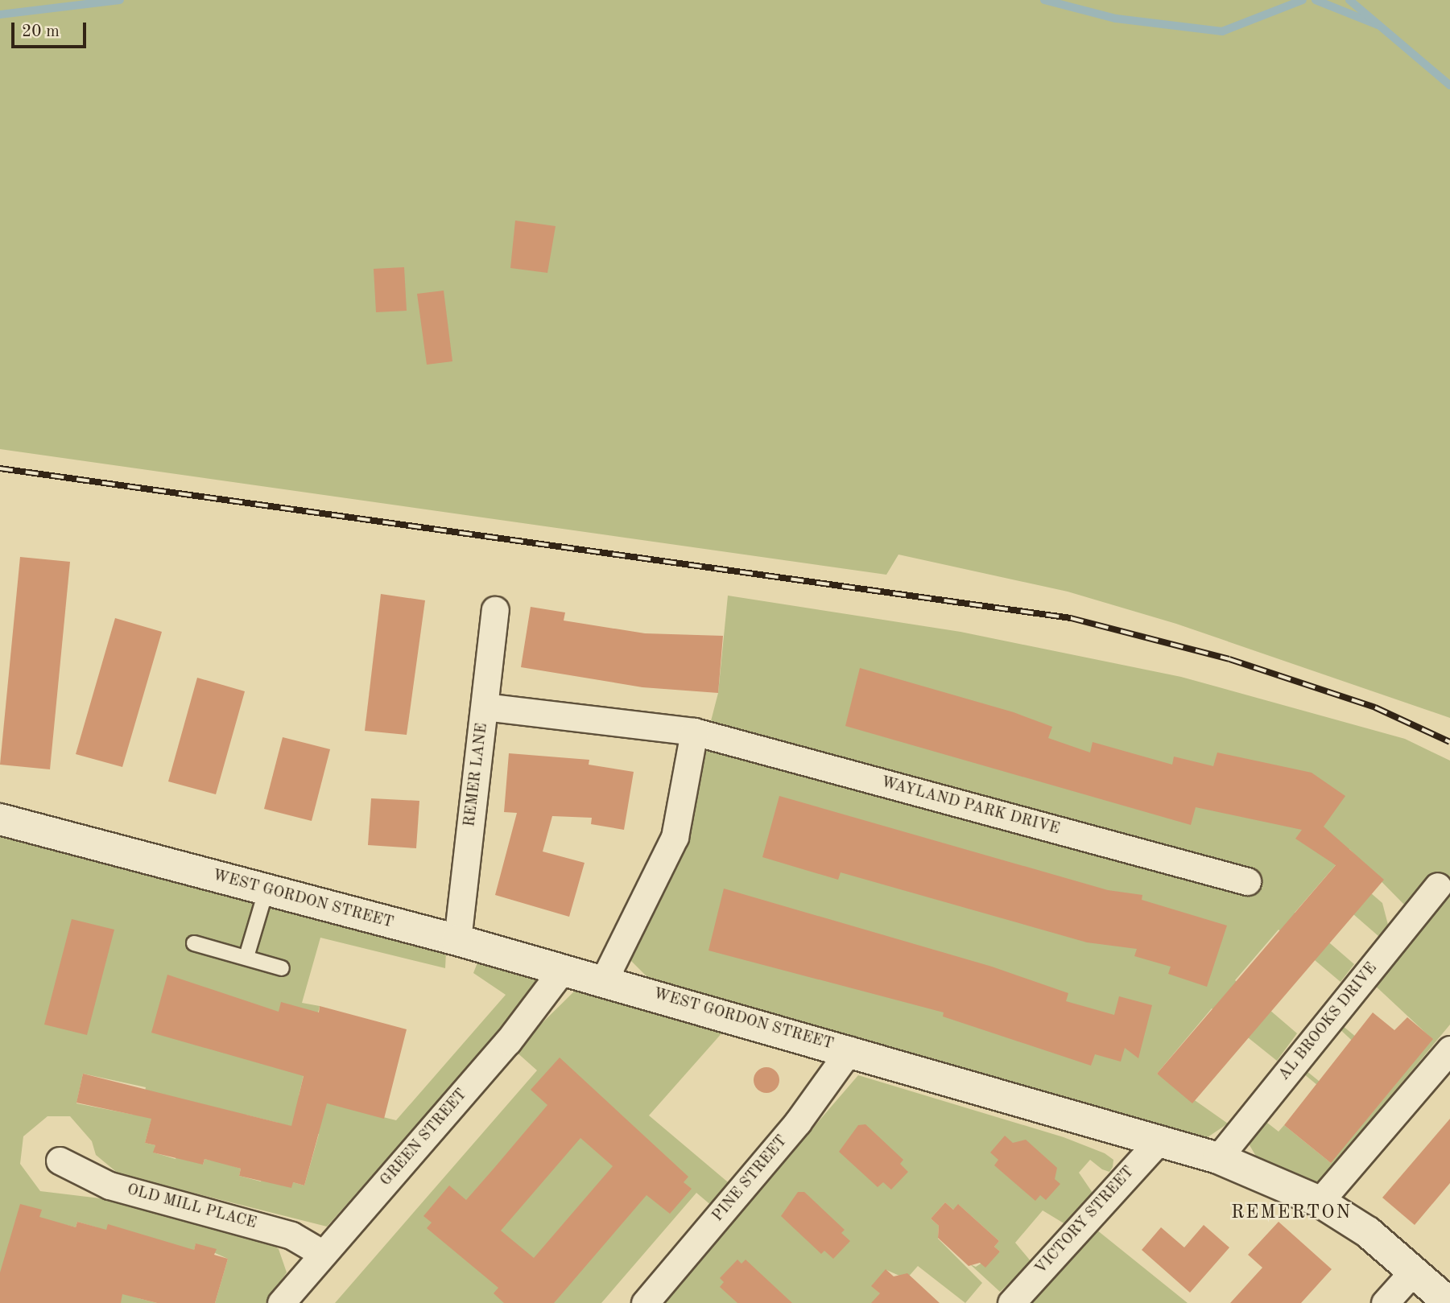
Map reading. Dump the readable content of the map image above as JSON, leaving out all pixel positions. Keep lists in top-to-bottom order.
{
  "streets": {
    "street": [
      "REMER LANE",
      "WAYLAND PARK DRIVE",
      "WEST GORDON STREET",
      "AL BROOKS DRIVE",
      "GREEN STREET",
      "PINE STREET",
      "OLD MILL PLACE",
      "VICTORY STREET"
    ]
  },
  "crossings": [
    ["REMER LANE", "WAYLAND PARK DRIVE"],
    ["REMER LANE", "WEST GORDON STREET"],
    ["WEST GORDON STREET", "AL BROOKS DRIVE"],
    ["WEST GORDON STREET", "GREEN STREET"],
    ["WEST GORDON STREET", "PINE STREET"],
    ["WEST GORDON STREET", "VICTORY STREET"],
    ["GREEN STREET", "OLD MILL PLACE"]
  ],
  "districts": ["REMERTON"],
  "scale_bar": "20 m"
}
